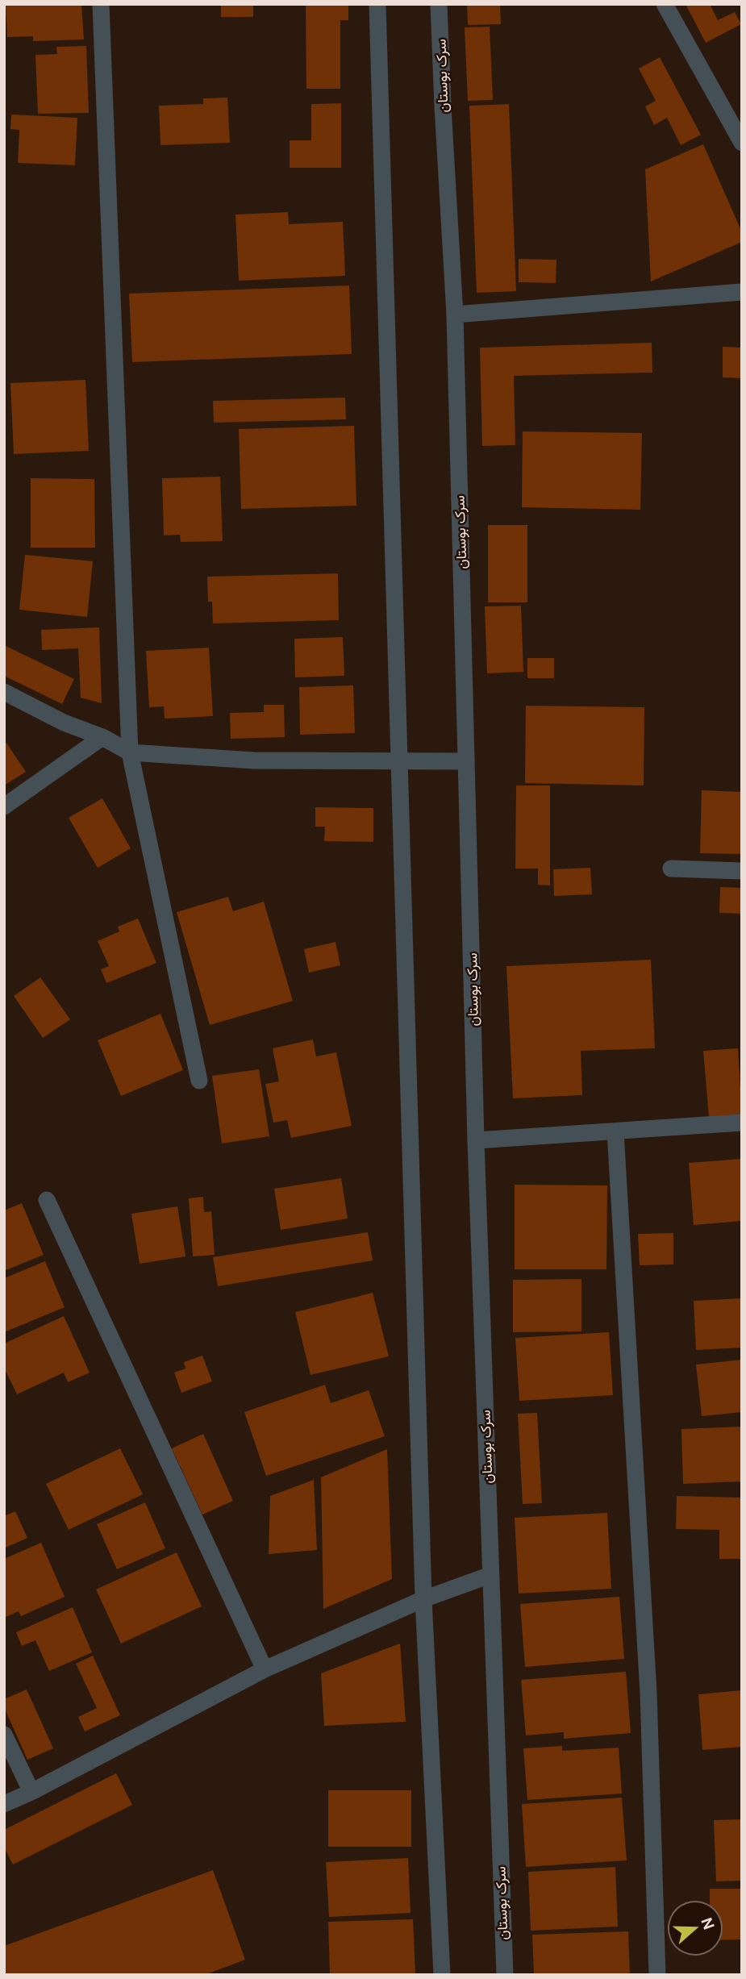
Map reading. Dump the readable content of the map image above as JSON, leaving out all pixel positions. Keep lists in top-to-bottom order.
{
  "streets": {
    "street": ["سرک بوستان"]
  },
  "north": "right"
}
